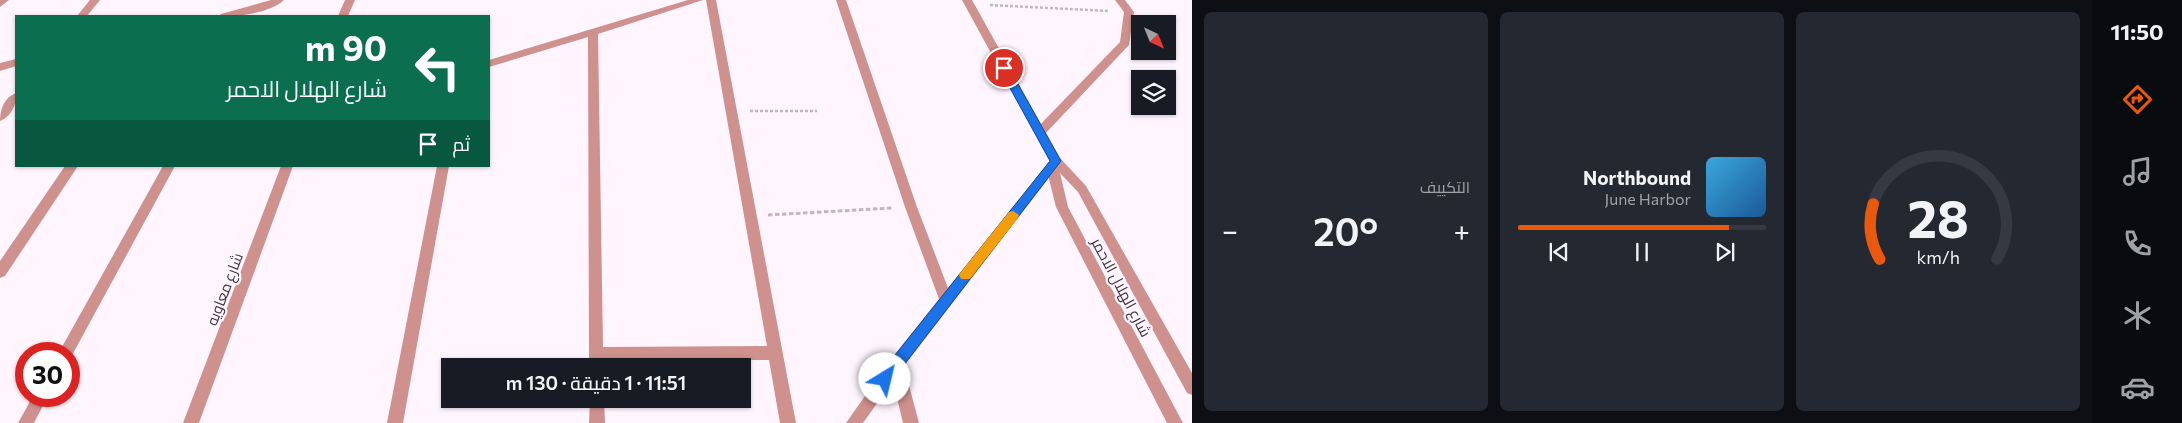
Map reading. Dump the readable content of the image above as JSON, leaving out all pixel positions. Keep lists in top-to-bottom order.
{
  "streets": {
    "street": ["شارع الهلال الاحمر", "شارع معاويه"]
  },
  "north": "bottom right",
  "page": {
    "tabs": "11:50",
    "tile": "التكييف",
    "turn": ["90 m", "شارع الهلال الاحمر"],
    "then": "ثم",
    "song": ["Northbound", "June Harbor"],
    "heat": ["−", "20°", "+"],
    "limit": "30",
    "trip": "11:51 · 1 دقيقة · 130 m",
    "gauge": ["28", "km/h"]
  }
}
